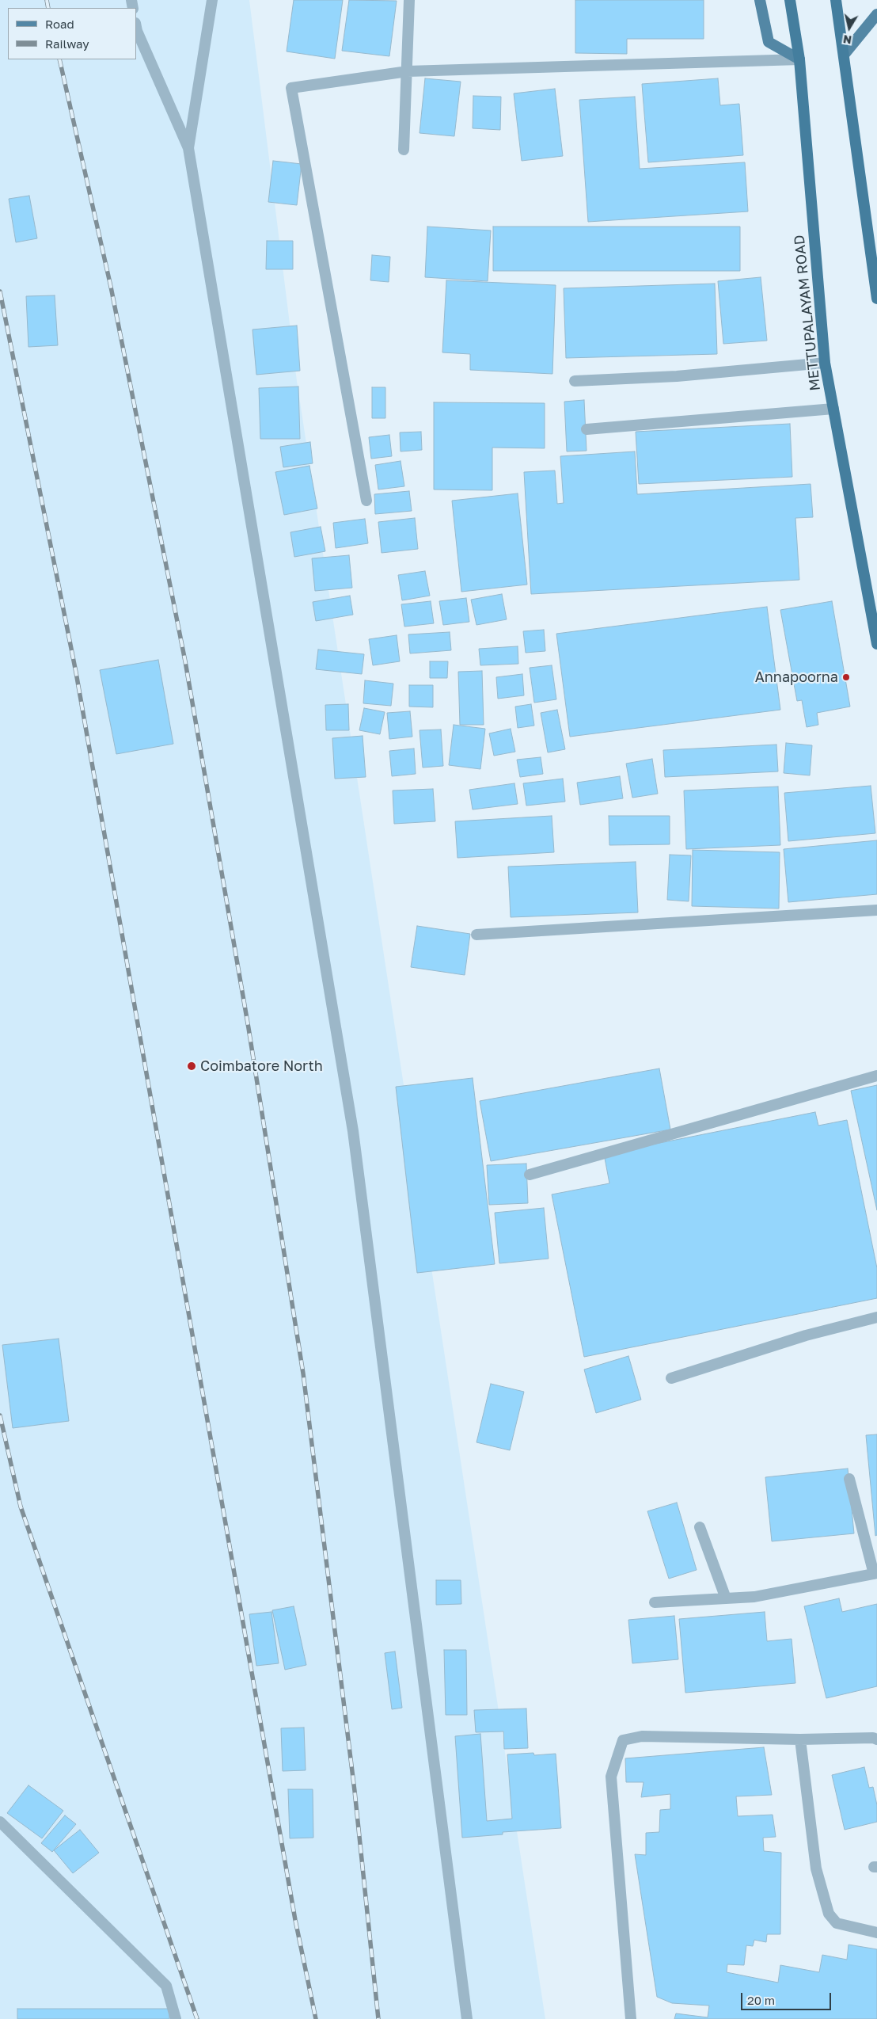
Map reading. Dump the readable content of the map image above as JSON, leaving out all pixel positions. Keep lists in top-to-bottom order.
{
  "streets": {
    "highway": ["METTUPALAYAM ROAD"]
  },
  "places": ["Annapoorna", "Coimbatore North"],
  "legend": ["Road", "Railway"],
  "scale_bar": "20 m",
  "north": "bottom"
}
